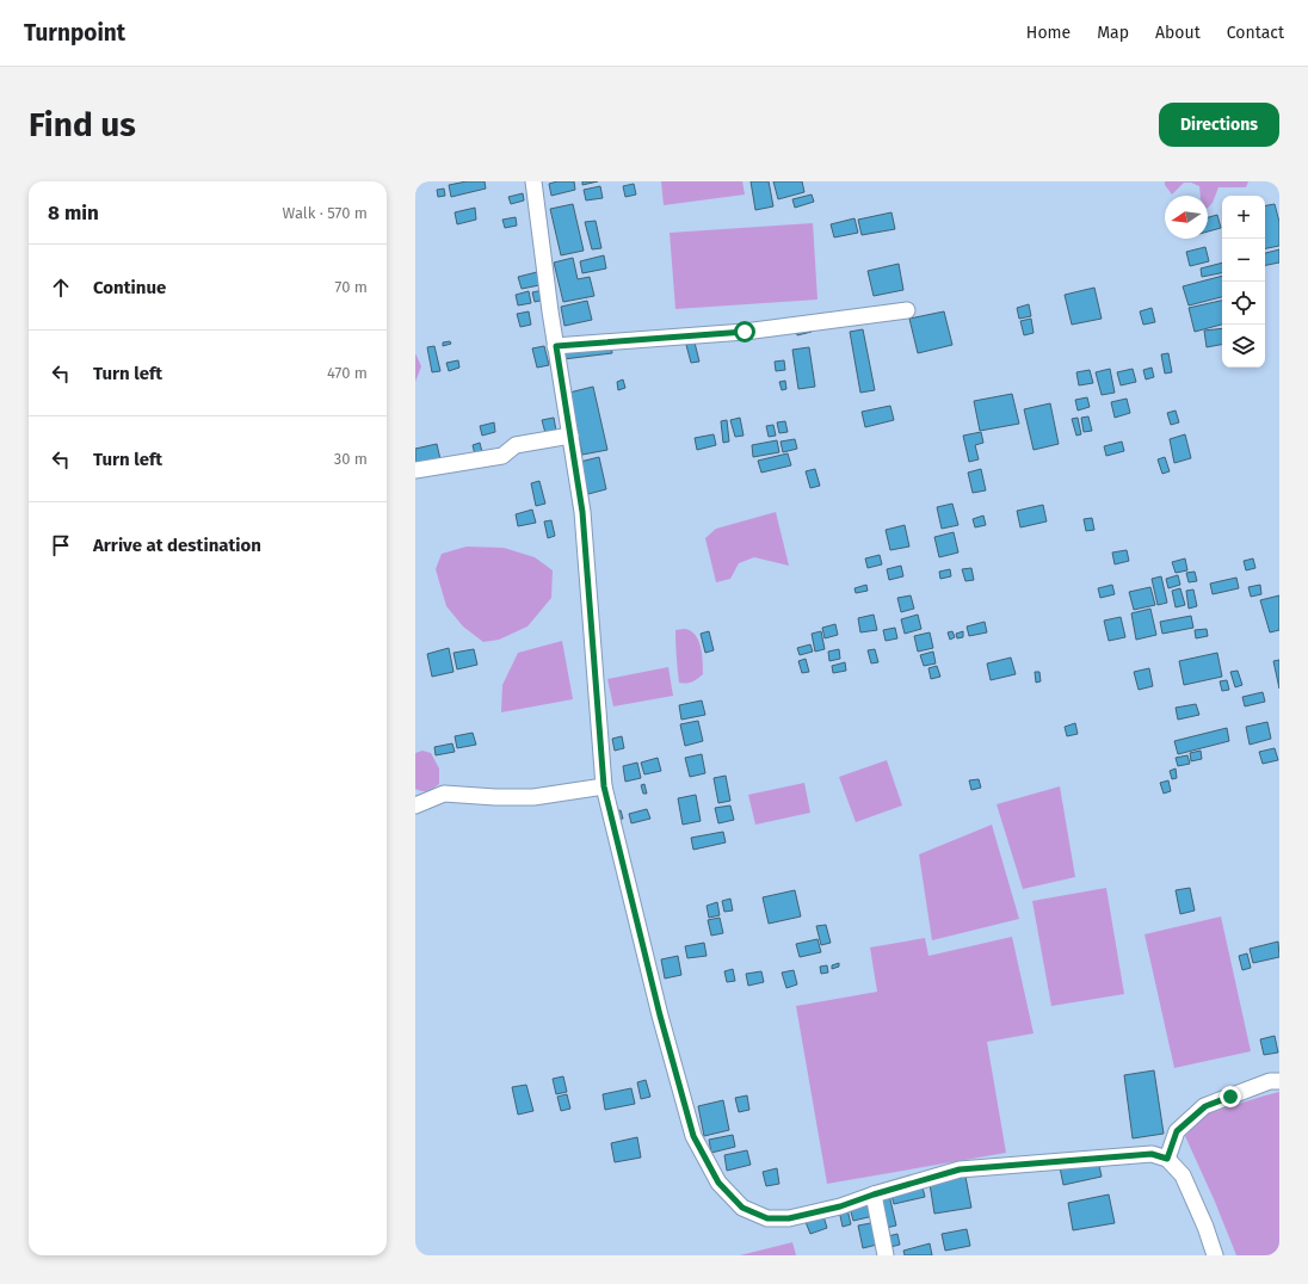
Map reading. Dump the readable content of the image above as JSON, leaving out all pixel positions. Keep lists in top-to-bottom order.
{
  "north": "left",
  "page": {
    "header": "Turnpoint",
    "nav": [
      "Home",
      "Map",
      "About",
      "Contact"
    ],
    "buttons": "Directions",
    "title": "Find us",
    "heading": ["8 min", "Walk · 570 m"],
    "map_buttons": ["+", "−"],
    "list": [
      ["Continue", "70 m"],
      ["Turn left", "470 m"],
      ["Turn left", "30 m"],
      "Arrive at destination"
    ]
  }
}
